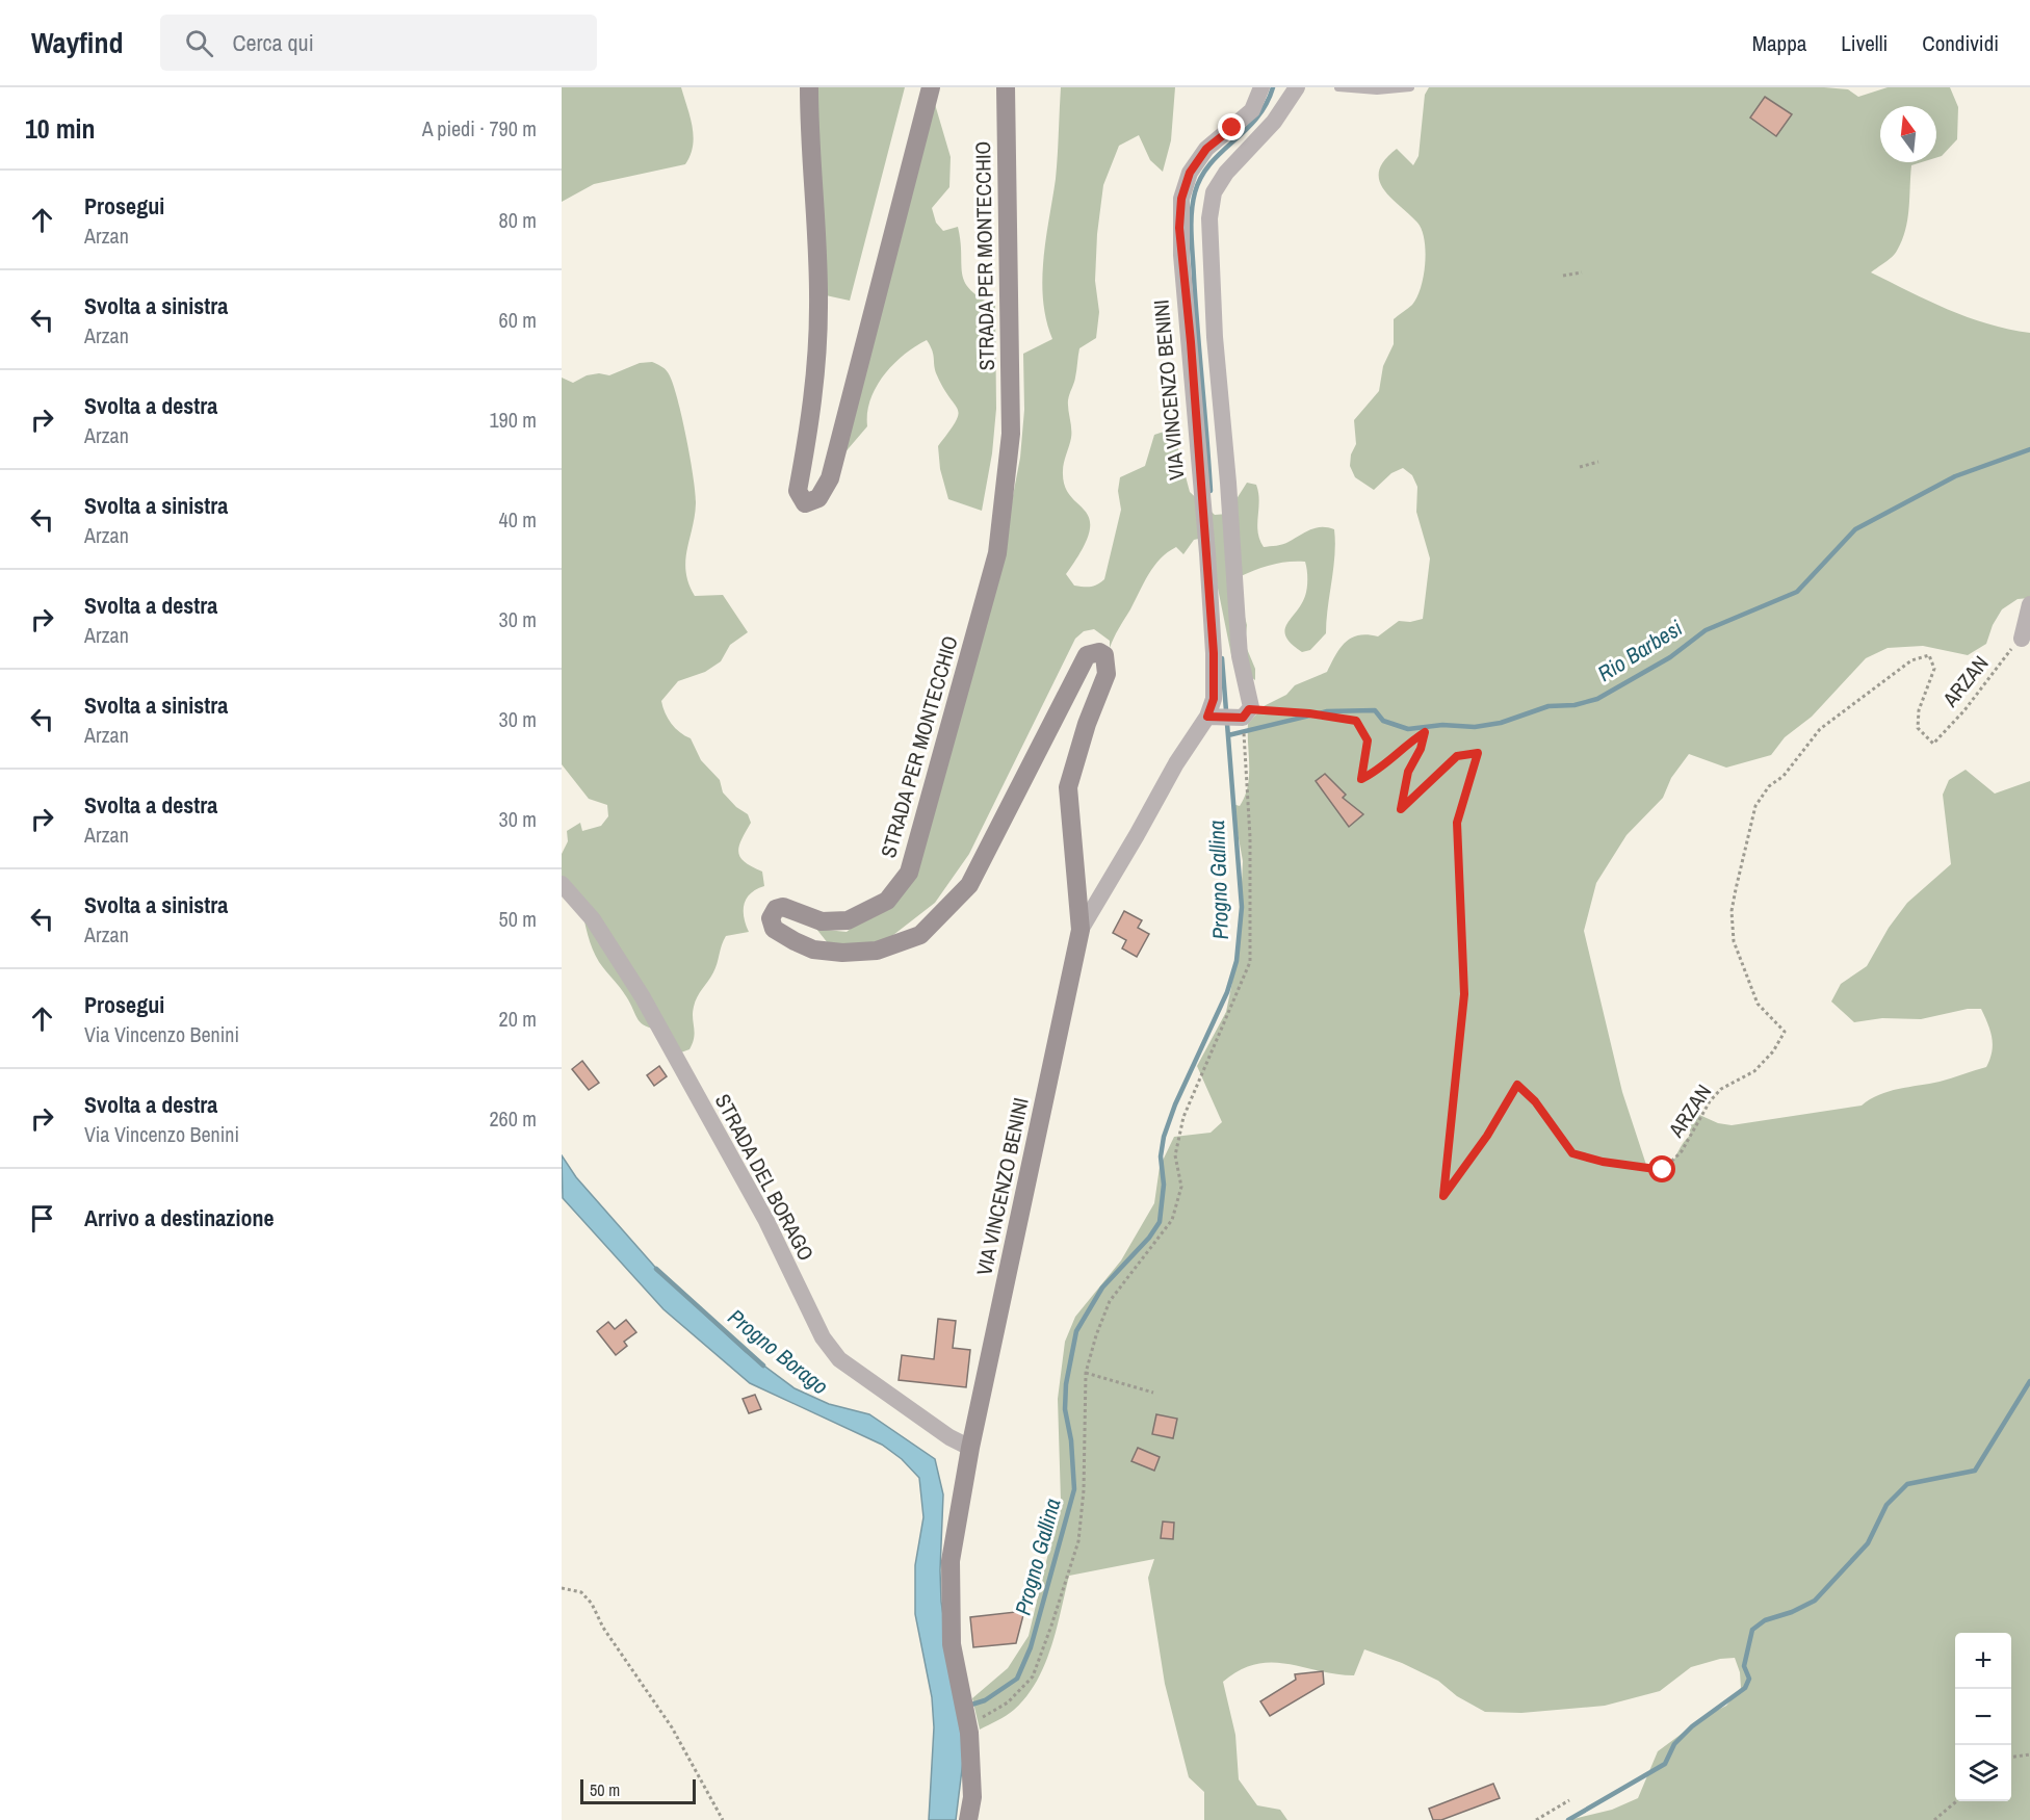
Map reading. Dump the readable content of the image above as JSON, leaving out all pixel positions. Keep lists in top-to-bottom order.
{
  "streets": {
    "street": ["STRADA PER MONTECCHIO", "VIA VINCENZO BENINI", "STRADA DEL BORAGO"],
    "path": ["ARZAN"]
  },
  "crossings": [
    ["STRADA PER MONTECCHIO", "VIA VINCENZO BENINI"],
    ["VIA VINCENZO BENINI", "STRADA DEL BORAGO"]
  ],
  "water": ["Rio Barbesi", "Progno Gallina", "Progno Borago"],
  "scale_bar": "50 m",
  "north": "top",
  "page": {
    "header": "Wayfind",
    "search": "Cerca qui",
    "nav": ["Mappa", "Livelli", "Condividi"],
    "heading": ["10 min", "A piedi · 790 m"],
    "list": [
      ["Prosegui", "Arzan", "80 m"],
      ["Svolta a sinistra", "Arzan", "60 m"],
      ["Svolta a destra", "Arzan", "190 m"],
      ["Svolta a sinistra", "Arzan", "40 m"],
      ["Svolta a destra", "Arzan", "30 m"],
      ["Svolta a sinistra", "Arzan", "30 m"],
      ["Svolta a destra", "Arzan", "30 m"],
      ["Svolta a sinistra", "Arzan", "50 m"],
      ["Prosegui", "Via Vincenzo Benini", "20 m"],
      ["Svolta a destra", "Via Vincenzo Benini", "260 m"],
      "Arrivo a destinazione"
    ],
    "map_buttons": ["+", "−"],
    "scale": "50 m"
  }
}
